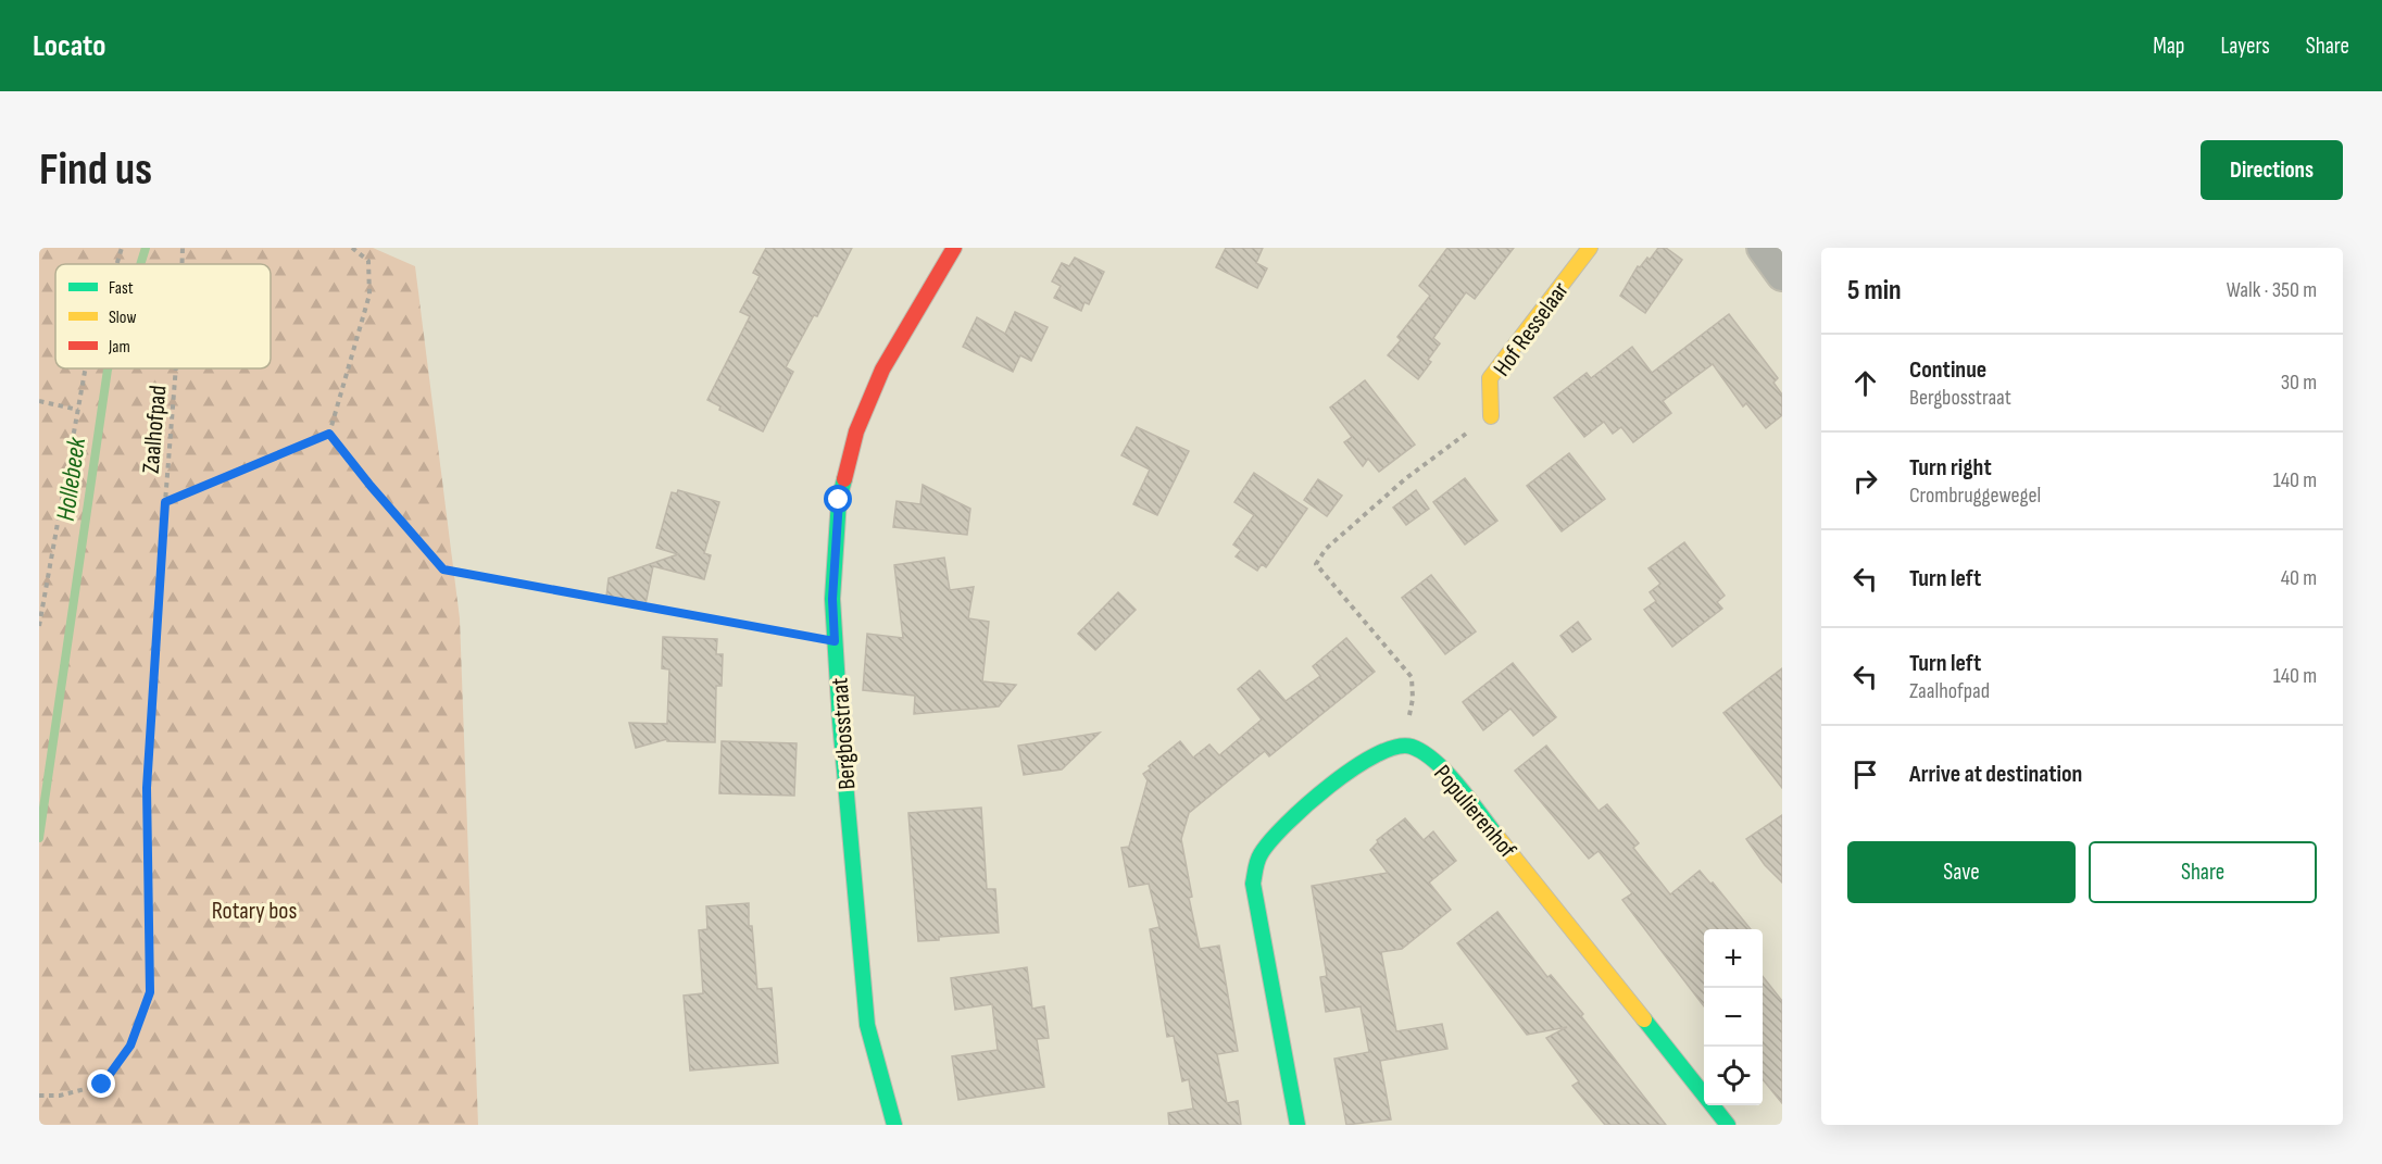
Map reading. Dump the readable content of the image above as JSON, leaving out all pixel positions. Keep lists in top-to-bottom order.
{
  "streets": {
    "street": ["Hof Resselaar", "Bergbosstraat", "Populierenhof"],
    "path": ["Zaalhofpad"]
  },
  "water": ["Hollebeek"],
  "parks": ["Rotary bos"],
  "legend": ["Fast", "Slow", "Jam"],
  "page": {
    "header": "Locato",
    "nav": ["Map", "Layers", "Share"],
    "buttons": [
      "Directions",
      ["Save", "Share"]
    ],
    "title": "Find us",
    "heading": ["5 min", "Walk · 350 m"],
    "list": [
      ["Continue", "Bergbosstraat", "30 m"],
      ["Turn right", "Crombruggewegel", "140 m"],
      ["Turn left", "40 m"],
      ["Turn left", "Zaalhofpad", "140 m"],
      "Arrive at destination"
    ],
    "map_buttons": ["+", "−"]
  }
}
